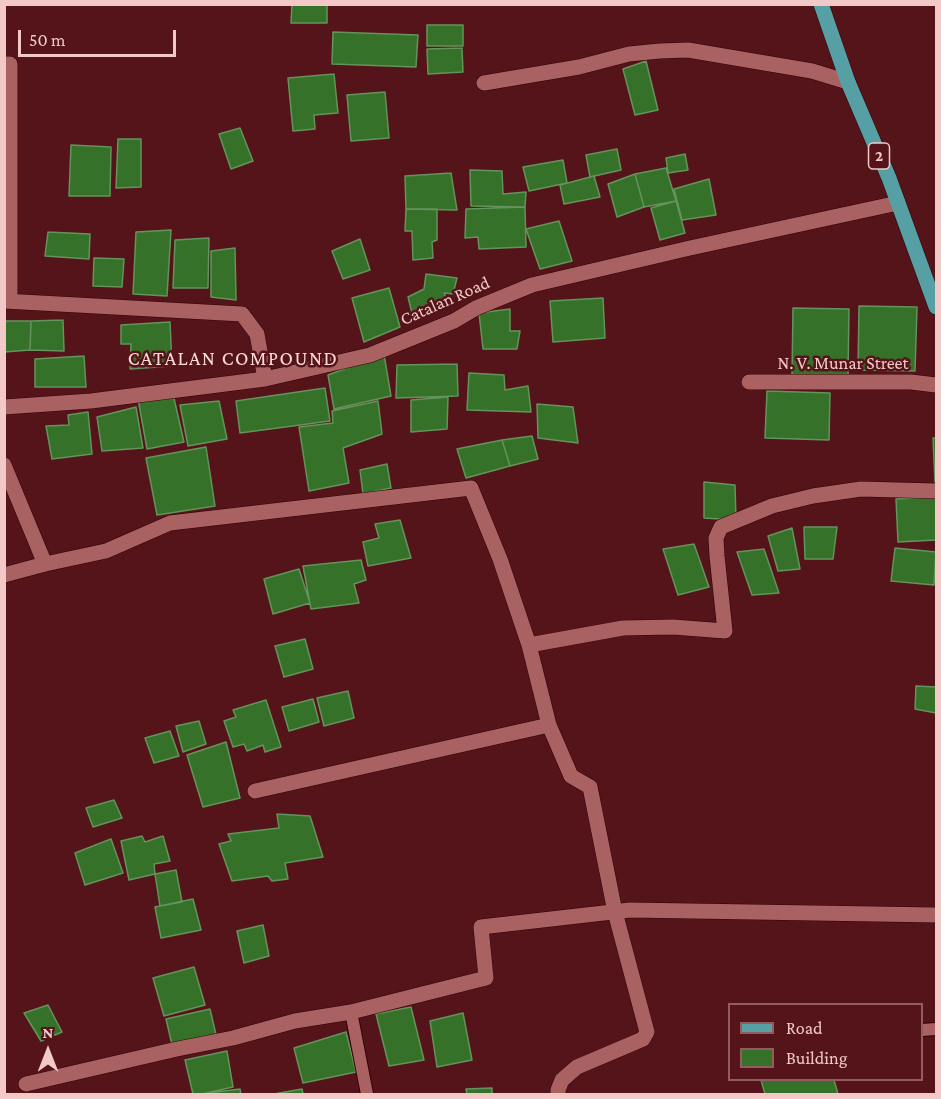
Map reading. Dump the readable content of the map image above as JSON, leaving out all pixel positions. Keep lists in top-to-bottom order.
{
  "streets": {
    "main road": ["2"],
    "street": ["Catalan Road", "N. V. Munar Street"]
  },
  "crossings": [
    ["2", "Catalan Road"]
  ],
  "districts": ["CATALAN COMPOUND"],
  "legend": ["Road", "Building"],
  "scale_bar": "50 m",
  "north": "top"
}
